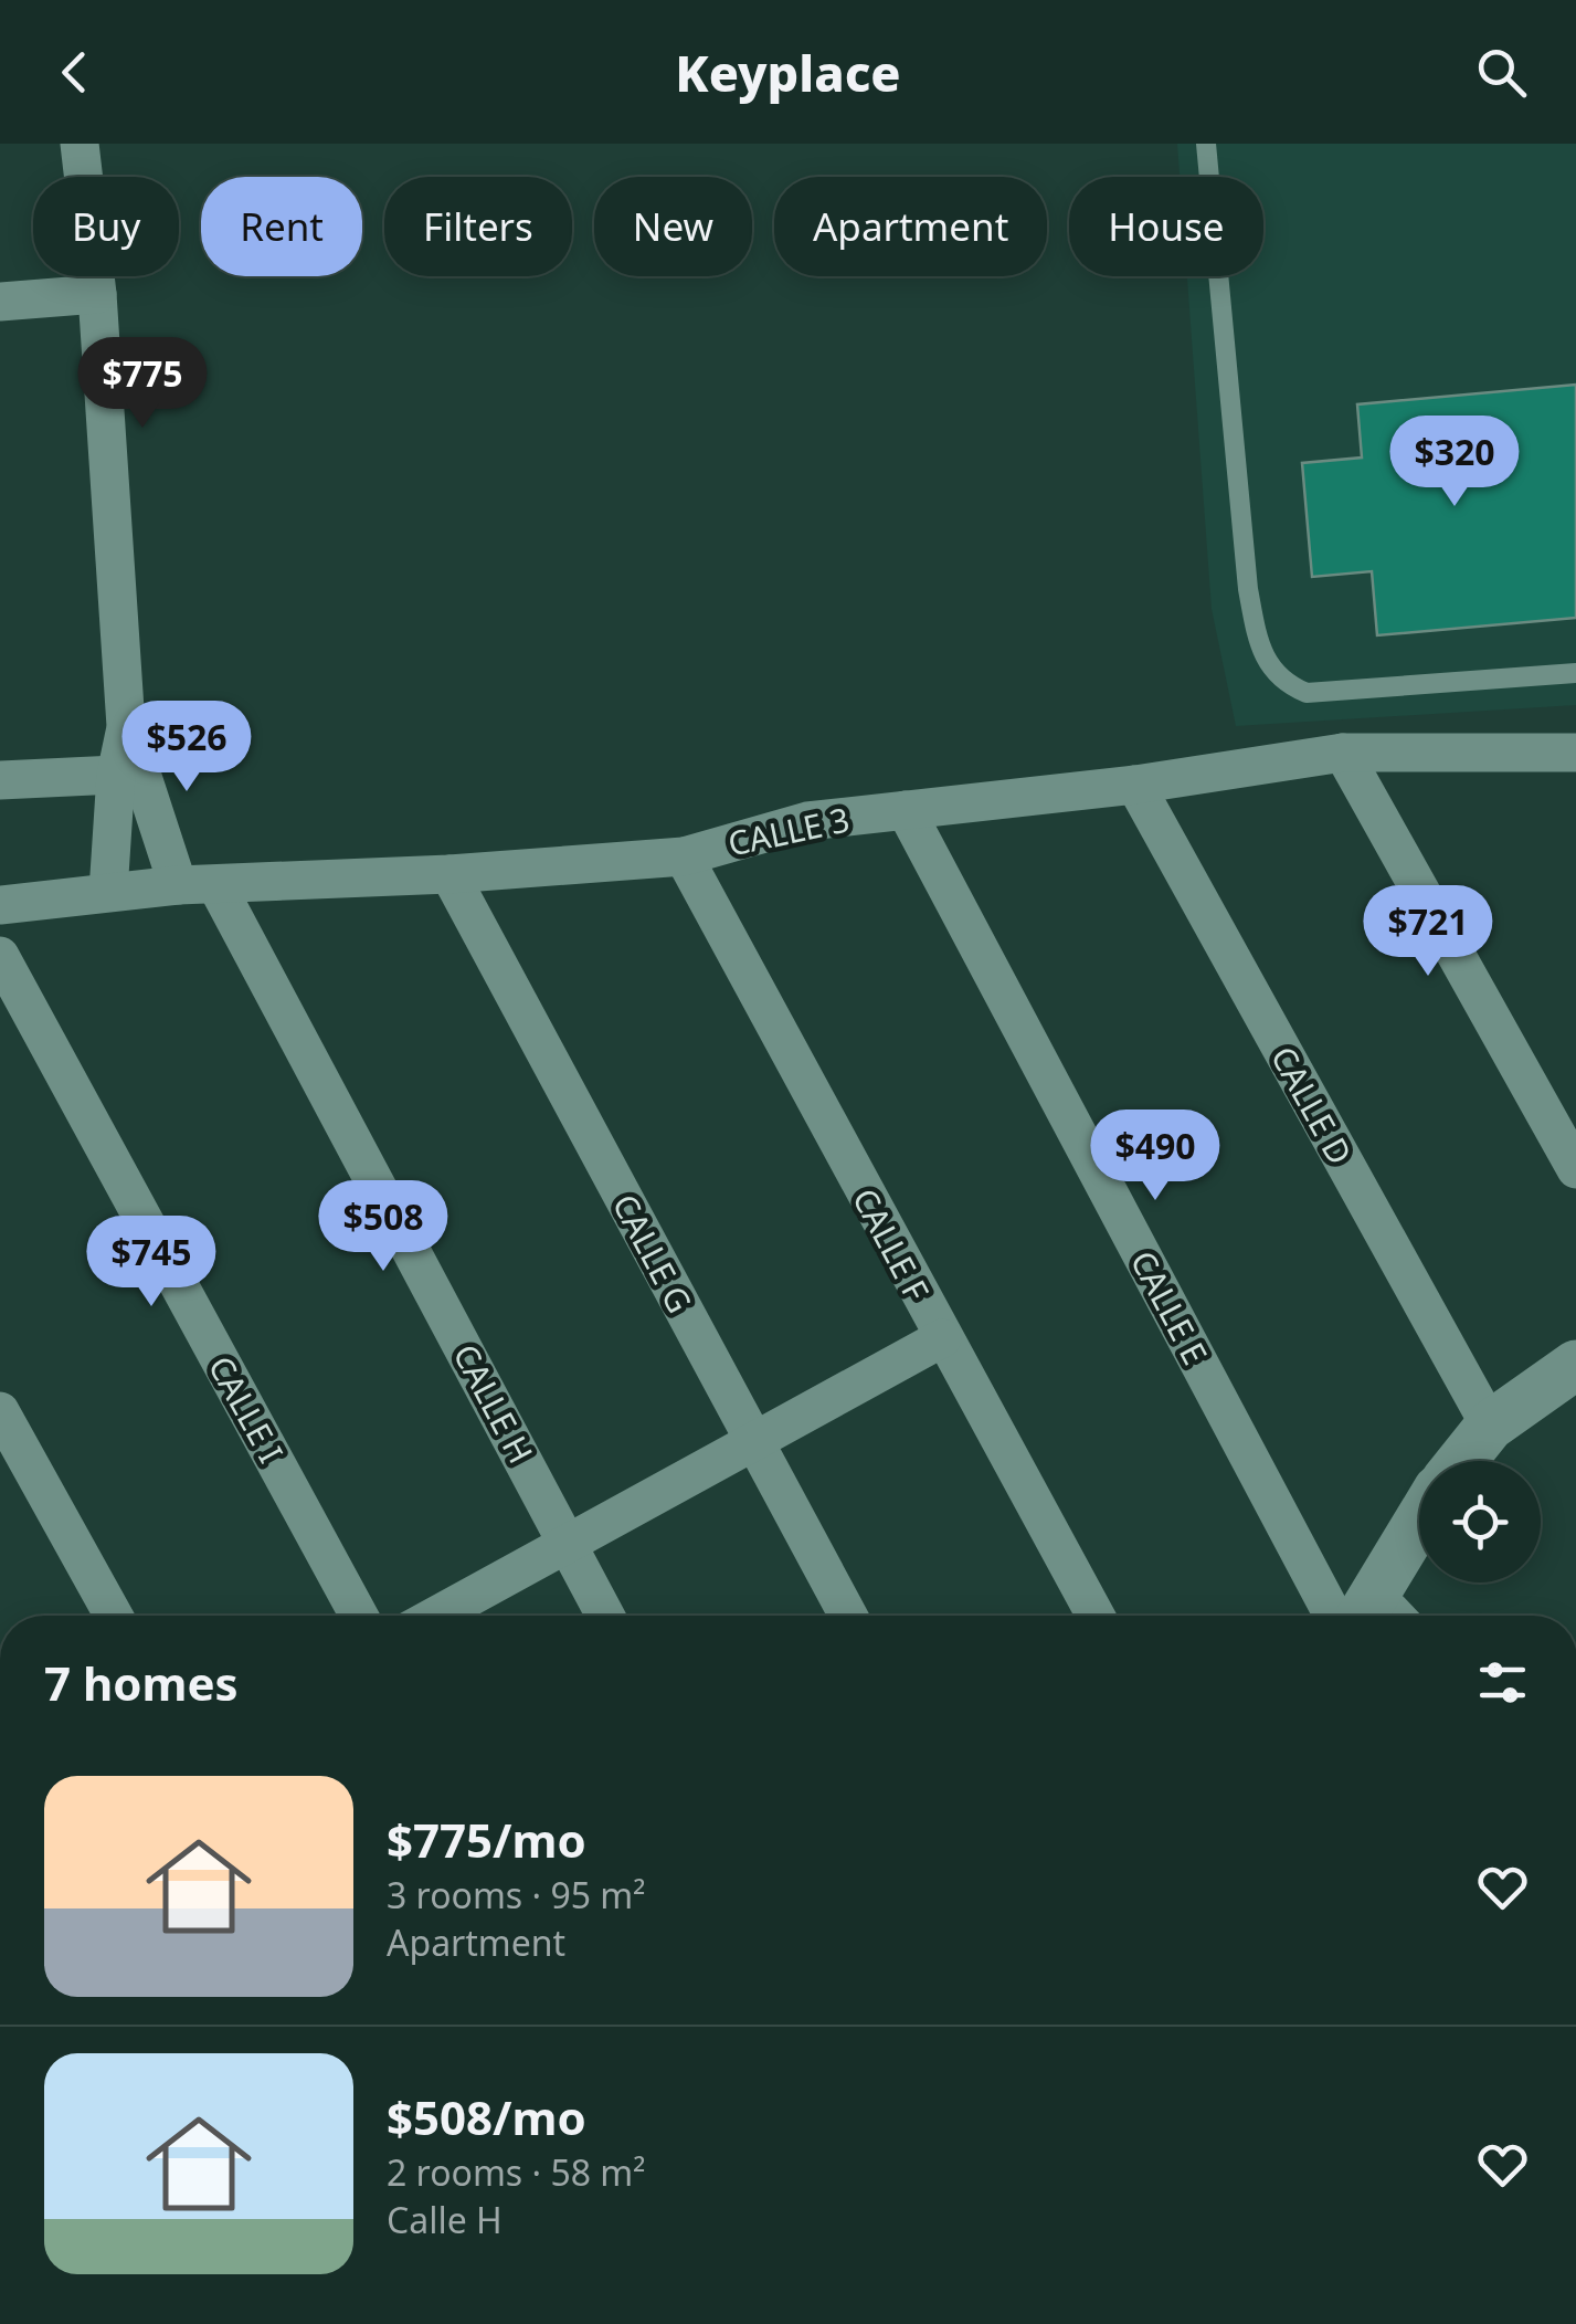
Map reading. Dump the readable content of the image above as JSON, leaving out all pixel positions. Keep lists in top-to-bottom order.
{
  "streets": {
    "street": [
      "CALLE 3",
      "CALLE D",
      "CALLE F",
      "CALLE G",
      "CALLE E",
      "CALLE H",
      "CALLE I"
    ]
  },
  "crossings": [
    ["CALLE 3", "CALLE D"],
    ["CALLE 3", "CALLE F"],
    ["CALLE 3", "CALLE G"],
    ["CALLE 3", "CALLE E"],
    ["CALLE 3", "CALLE H"]
  ],
  "page": {
    "header": "Keyplace",
    "chip": [
      "Buy",
      "Rent",
      "Filters",
      "New",
      "Apartment",
      "House"
    ],
    "price": [
      "$775",
      "$320",
      "$526",
      "$721",
      "$490",
      "$508",
      "$745"
    ],
    "heading": "7 homes",
    "list": [
      {
        "name": "$775/mo",
        "note": "3 rooms · 95 m² · Apartment"
      },
      {
        "name": "$508/mo",
        "note": "2 rooms · 58 m² · Calle H"
      }
    ]
  }
}
